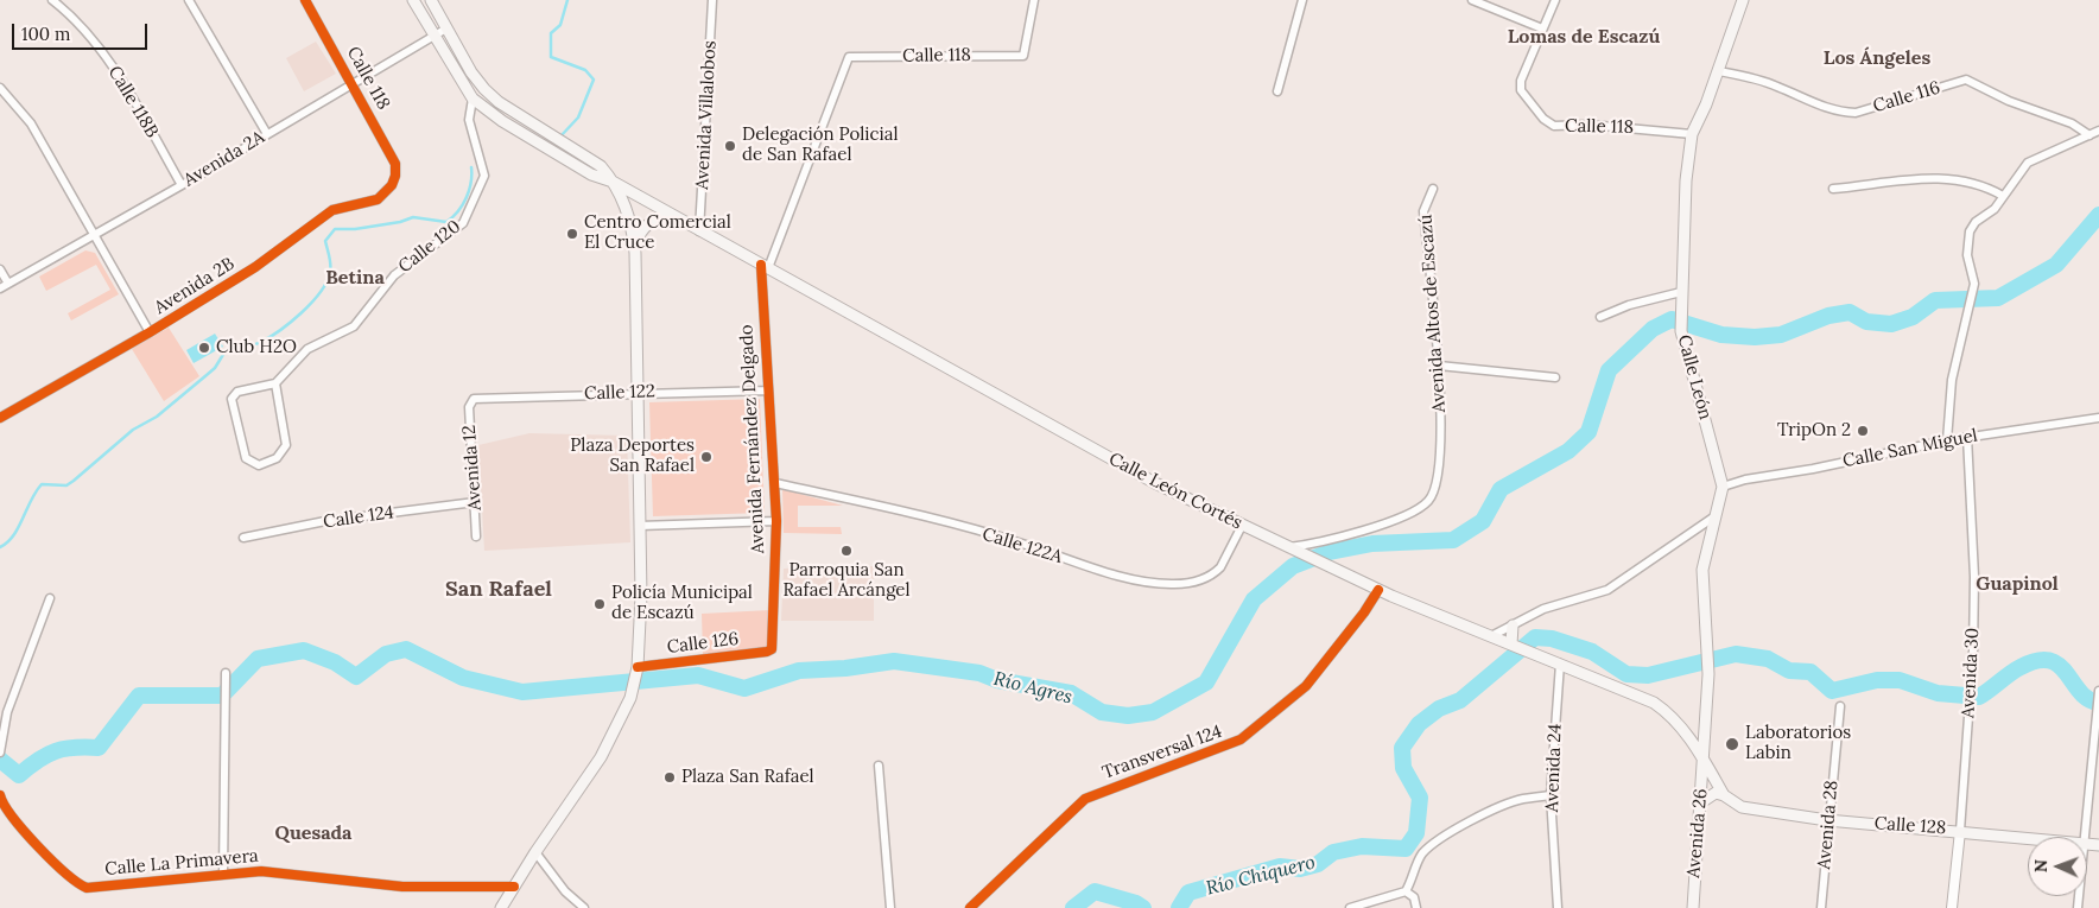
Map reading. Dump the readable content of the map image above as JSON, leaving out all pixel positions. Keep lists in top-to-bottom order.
{
  "streets": {
    "main road": [
      "Calle León",
      "Calle León Cortés",
      "Calle 128",
      "Avenida 26"
    ],
    "street": [
      "Calle 118",
      "Calle 116",
      "Calle 118B",
      "Avenida Villalobos",
      "Avenida 2A",
      "Calle 120",
      "Avenida 2B",
      "Avenida Altos de Escazú",
      "Calle 122",
      "Avenida Fernández Delgado",
      "Calle San Miguel",
      "Avenida 12",
      "Calle 124",
      "Calle 122A",
      "Calle 126",
      "Avenida 30",
      "Transversal 124",
      "Avenida 24",
      "Avenida 28",
      "Calle La Primavera"
    ]
  },
  "crossings": [
    ["Calle 118", "Avenida 2A"],
    ["Calle 118", "Avenida 2B"],
    ["Calle 118", "Calle León"],
    ["Calle 118", "Avenida Fernández Delgado"],
    ["Calle 116", "Calle León"],
    ["Calle 118B", "Avenida 2A"],
    ["Avenida Villalobos", "Calle León Cortés"],
    ["Avenida 2A", "Calle León Cortés"],
    ["Calle 120", "Calle León Cortés"],
    ["Avenida Altos de Escazú", "Calle León Cortés"],
    ["Calle León", "Calle San Miguel"],
    ["Calle 122", "Avenida Fernández Delgado"],
    ["Calle 122", "Avenida 12"],
    ["Avenida Fernández Delgado", "Calle León Cortés"],
    ["Avenida Fernández Delgado", "Calle 122A"],
    ["Avenida Fernández Delgado", "Calle 126"],
    ["Calle San Miguel", "Avenida 30"],
    ["Avenida 12", "Calle 124"],
    ["Calle León Cortés", "Calle 122A"],
    ["Calle León Cortés", "Transversal 124"],
    ["Calle León Cortés", "Avenida 24"],
    ["Calle León Cortés", "Calle 128"],
    ["Calle León Cortés", "Avenida 26"],
    ["Avenida 30", "Calle 128"],
    ["Avenida 28", "Calle 128"]
  ],
  "districts": [
    "Lomas de Escazú",
    "Los Ángeles",
    "Betina",
    "Guapinol",
    "San Rafael",
    "Quesada"
  ],
  "water": ["Río Agres", "Río Chiquero"],
  "places": [
    "Delegación Policial de San Rafael",
    "Centro Comercial El Cruce",
    "Club H2O",
    "TripOn 2",
    "Plaza Deportes San Rafael",
    "Parroquia San Rafael Arcángel",
    "Policía Municipal de Escazú",
    "Laboratorios Labin",
    "Plaza San Rafael"
  ],
  "scale_bar": "100 m",
  "north": "left"
}
